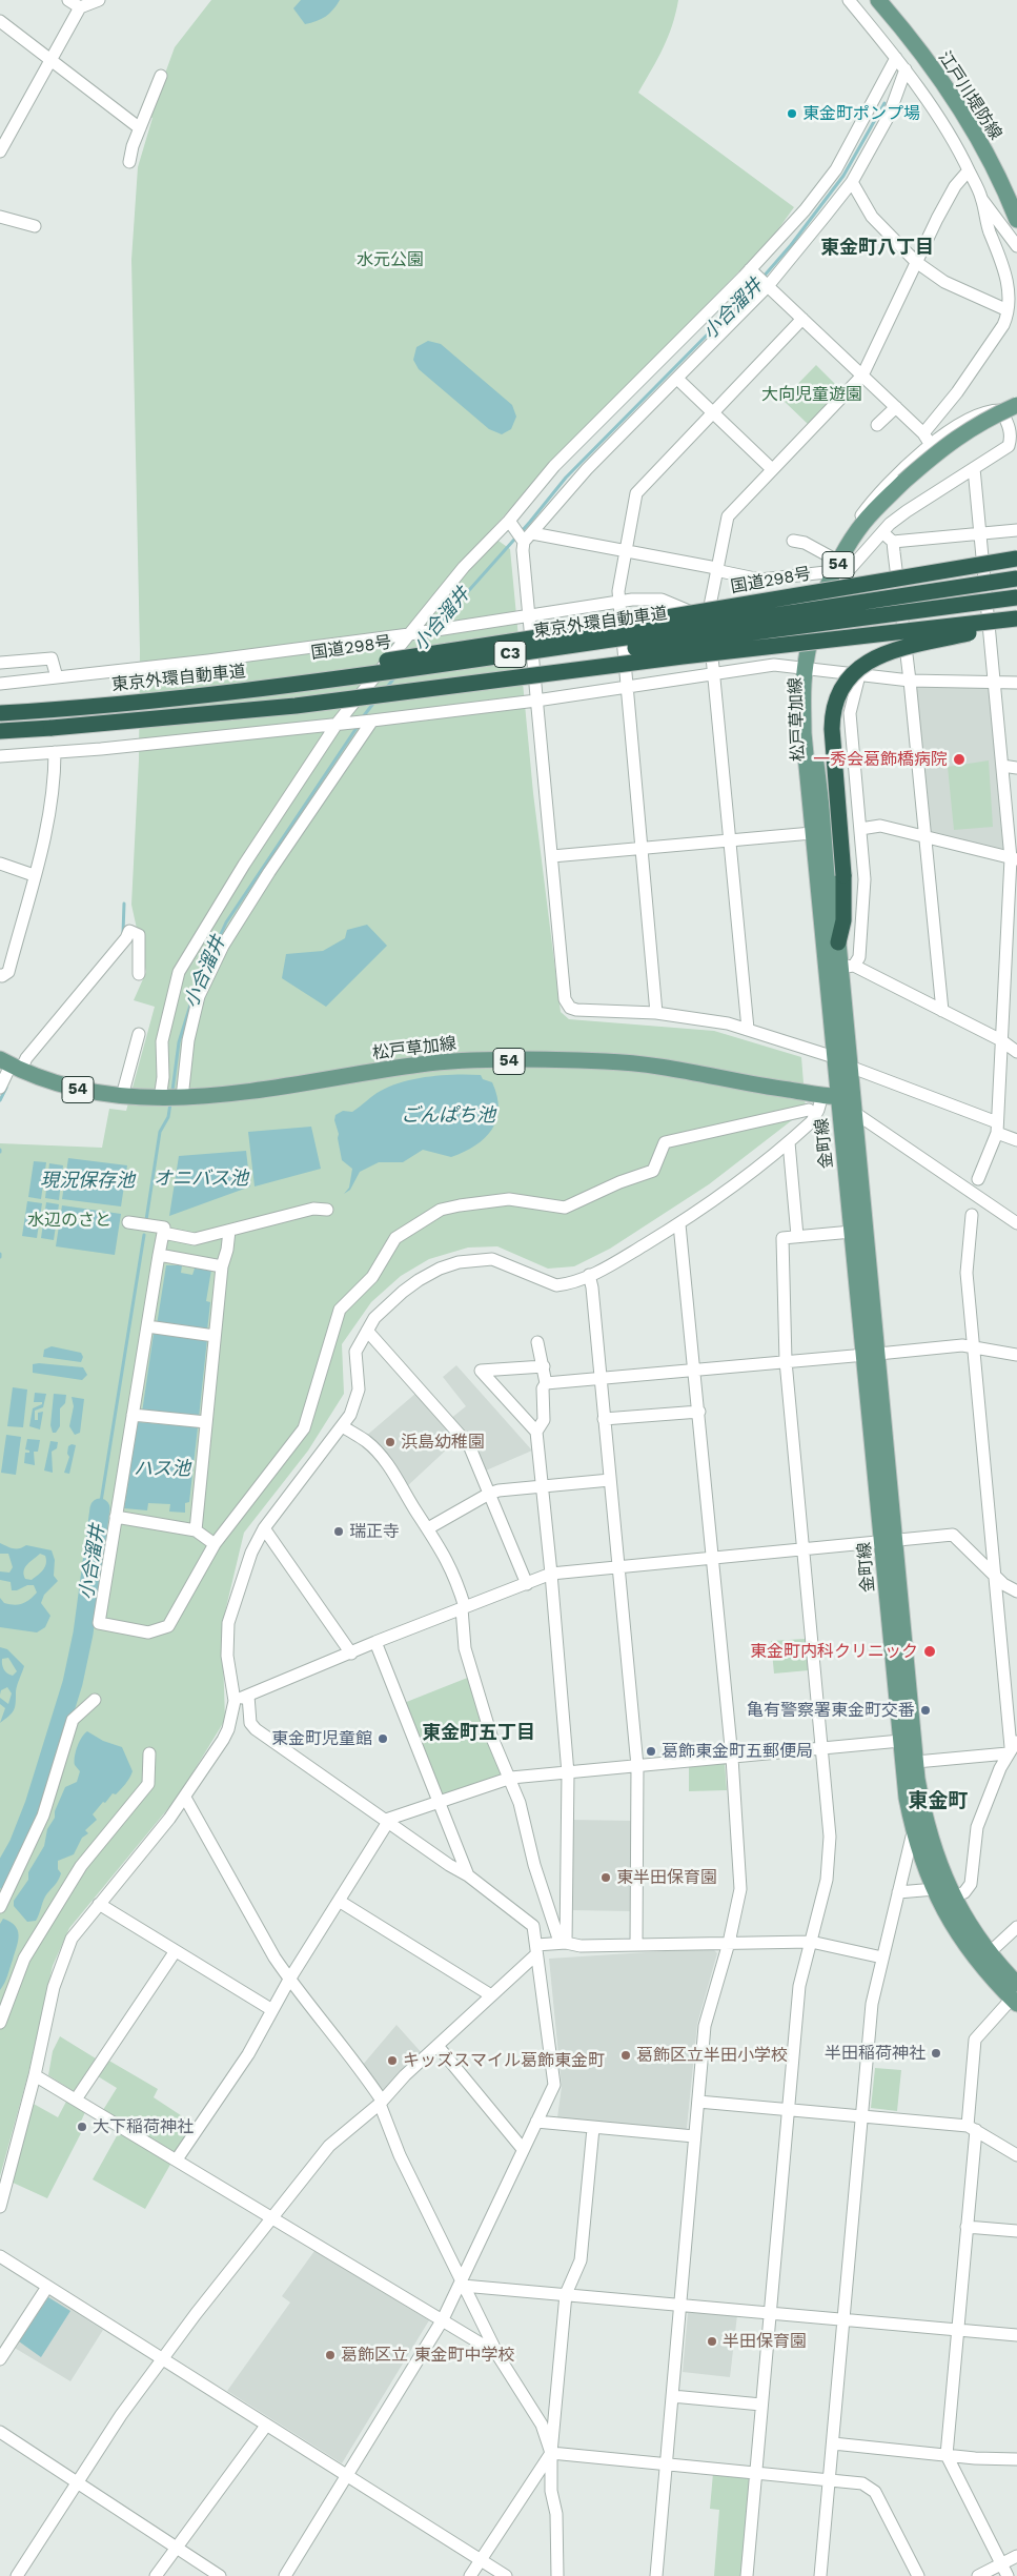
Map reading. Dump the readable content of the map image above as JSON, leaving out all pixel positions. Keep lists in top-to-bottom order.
{
  "streets": {
    "highway": ["国道298号", "東京外環自動車道", "C3"],
    "main road": [
      "江戸川堤防線",
      "54",
      "松戸草加線",
      "金町線"
    ]
  },
  "crossings": [
    ["松戸草加線", "金町線"]
  ],
  "districts": ["東金町八丁目", "東金町五丁目", "東金町"],
  "water": [
    "小合溜井",
    "ごんぱち池",
    "オニバス池",
    "現況保存池",
    "ハス池"
  ],
  "parks": ["水元公園", "大向児童遊園", "水辺のさと"],
  "places": [
    "東金町ポンプ場",
    "一秀会葛飾橋病院",
    "浜島幼稚園",
    "瑞正寺",
    "東金町内科クリニック",
    "亀有警察署東金町交番",
    "東金町児童館",
    "葛飾東金町五郵便局",
    "東半田保育園",
    "半田稲荷神社",
    "葛飾区立半田小学校",
    "キッズスマイル葛飾東金町",
    "大下稲荷神社",
    "半田保育園",
    "葛飾区立 東金町中学校"
  ]
}
